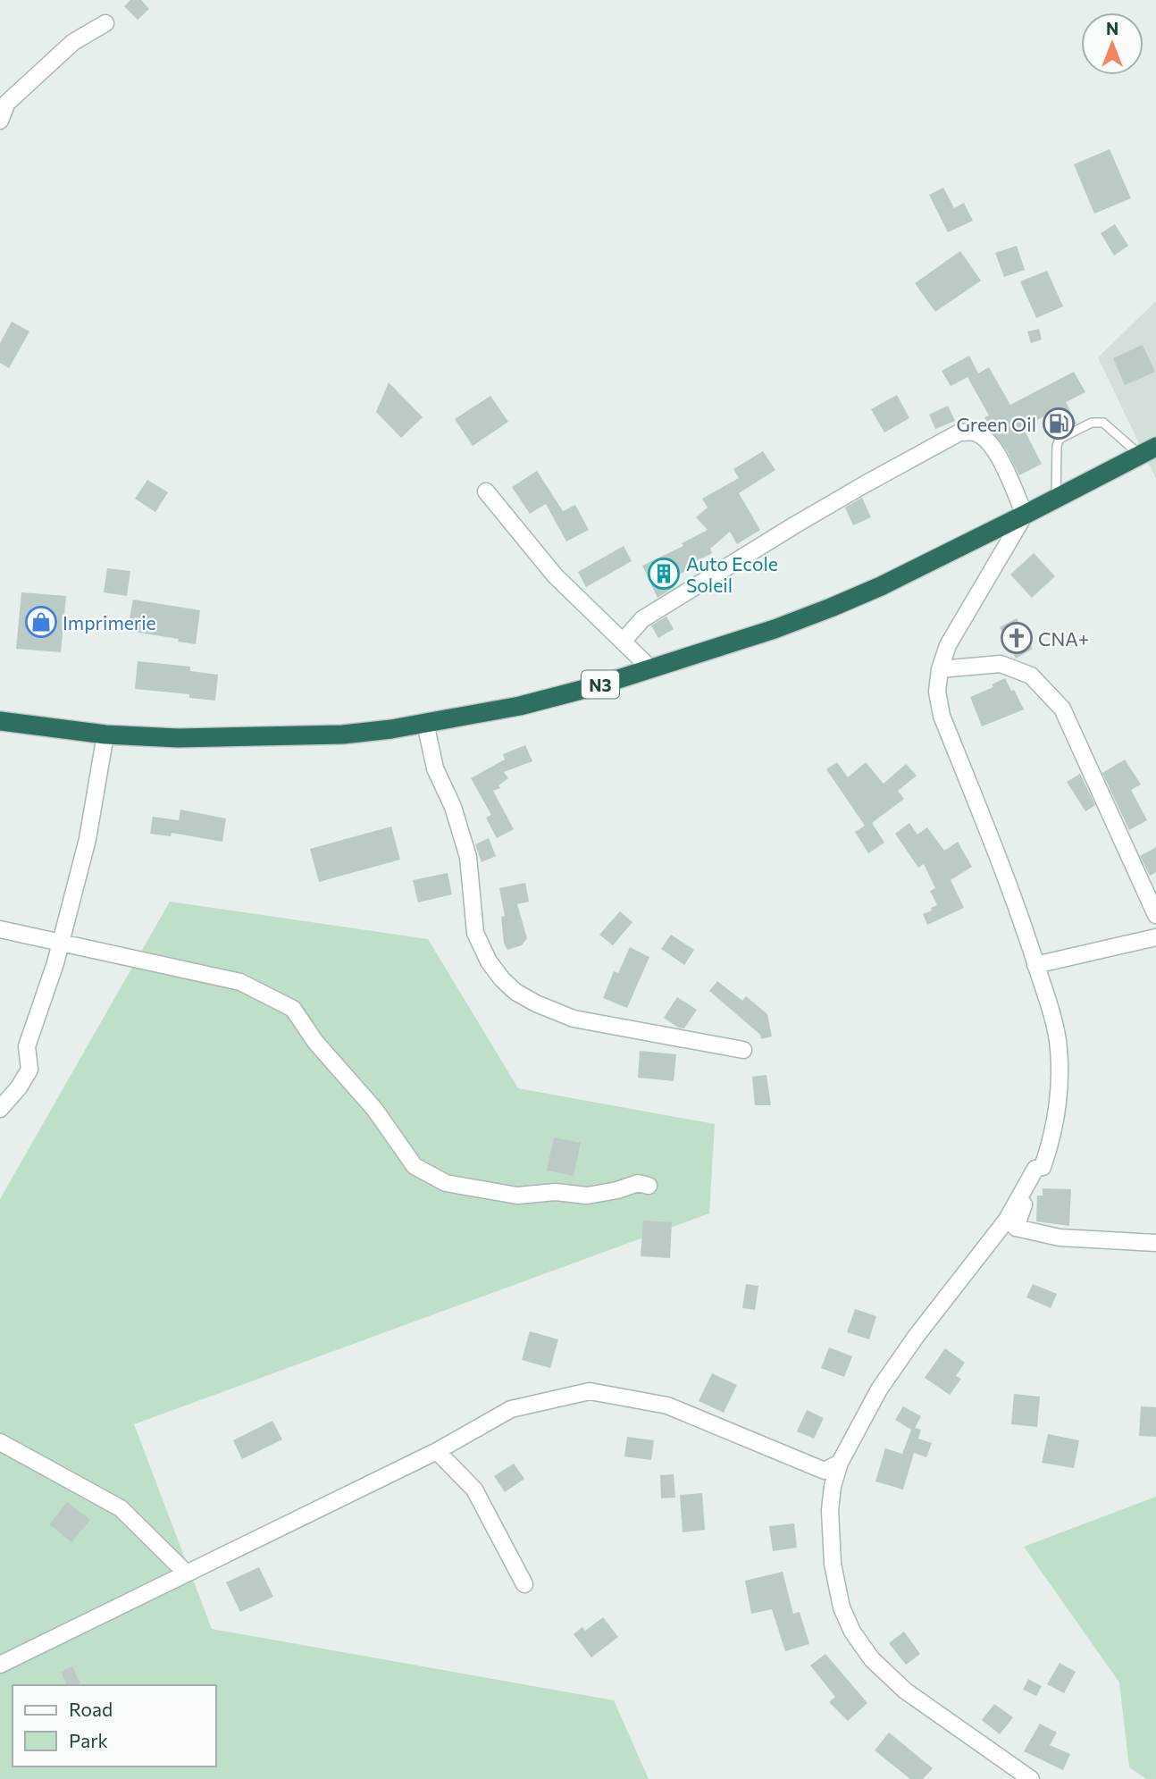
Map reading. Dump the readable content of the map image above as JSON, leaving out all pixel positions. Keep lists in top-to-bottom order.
{
  "streets": {
    "highway": ["N3"]
  },
  "places": {
    "fuel station": ["Green Oil"],
    "building": ["Auto Ecole Soleil"],
    "shop": ["Imprimerie"],
    "church": ["CNA+"]
  },
  "legend": ["Road", "Park"],
  "north": "top"
}
